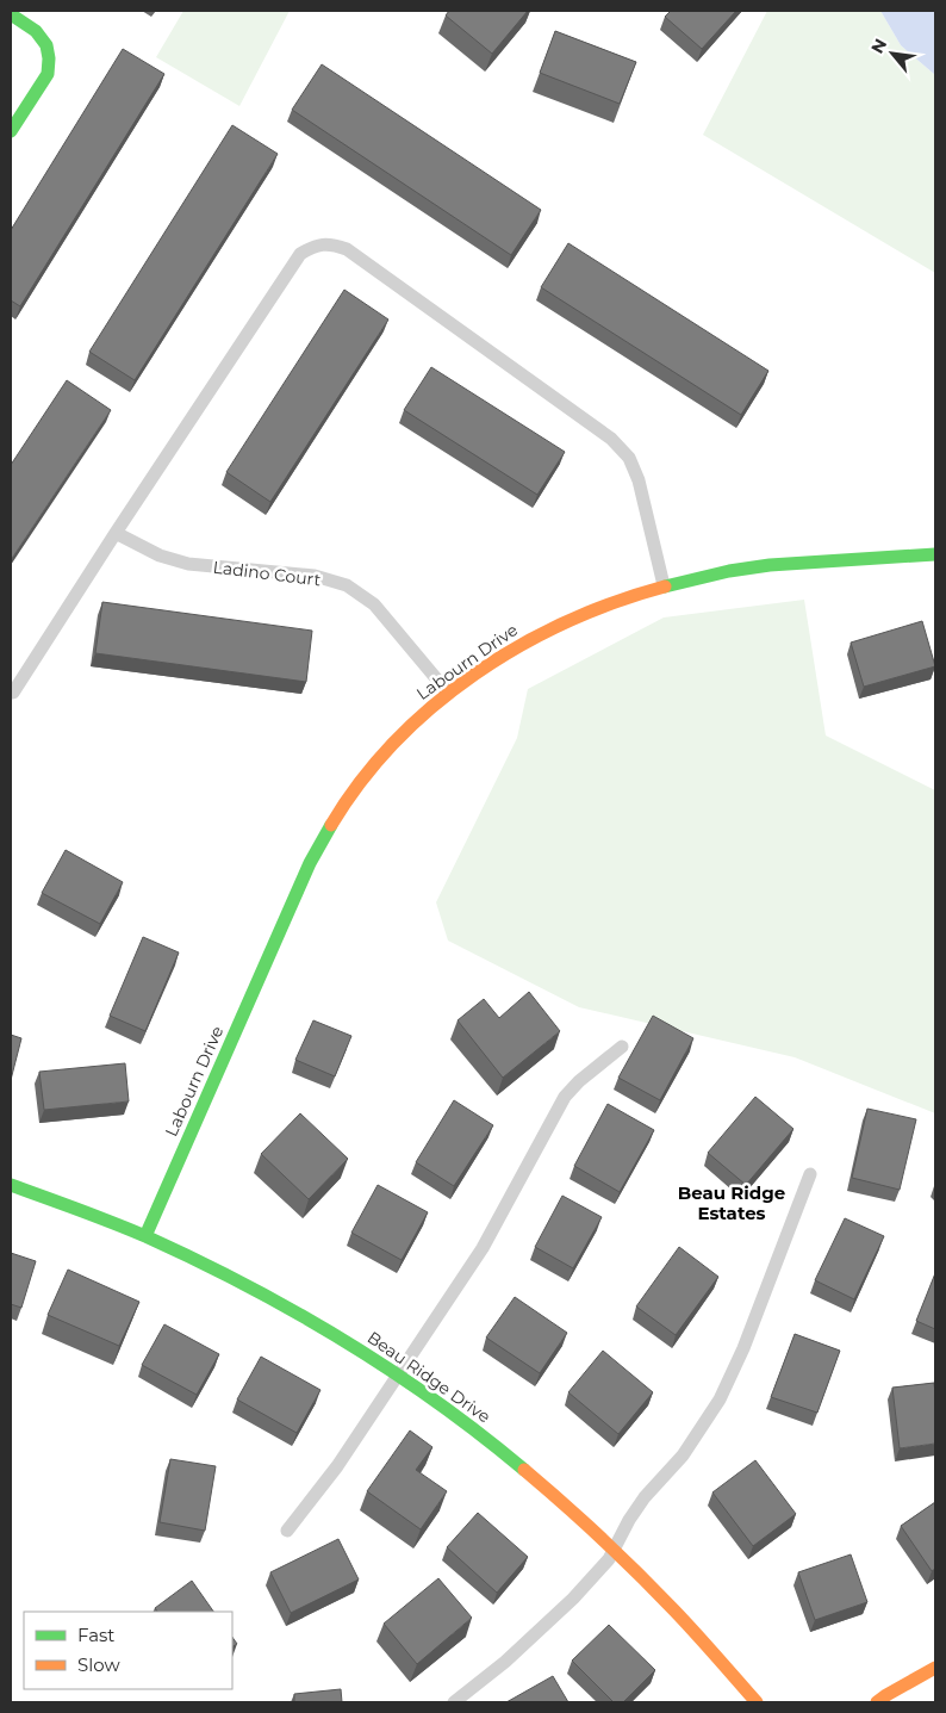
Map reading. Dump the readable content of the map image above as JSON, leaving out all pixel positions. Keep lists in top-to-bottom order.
{
  "streets": {
    "street": ["Labourn Drive", "Beau Ridge Drive"],
    "lane": ["Ladino Court"]
  },
  "crossings": [
    ["Ladino Court", "Labourn Drive"],
    ["Labourn Drive", "Beau Ridge Drive"]
  ],
  "districts": ["Beau Ridge Estates"],
  "legend": ["Fast", "Slow"],
  "north": "top left"
}
